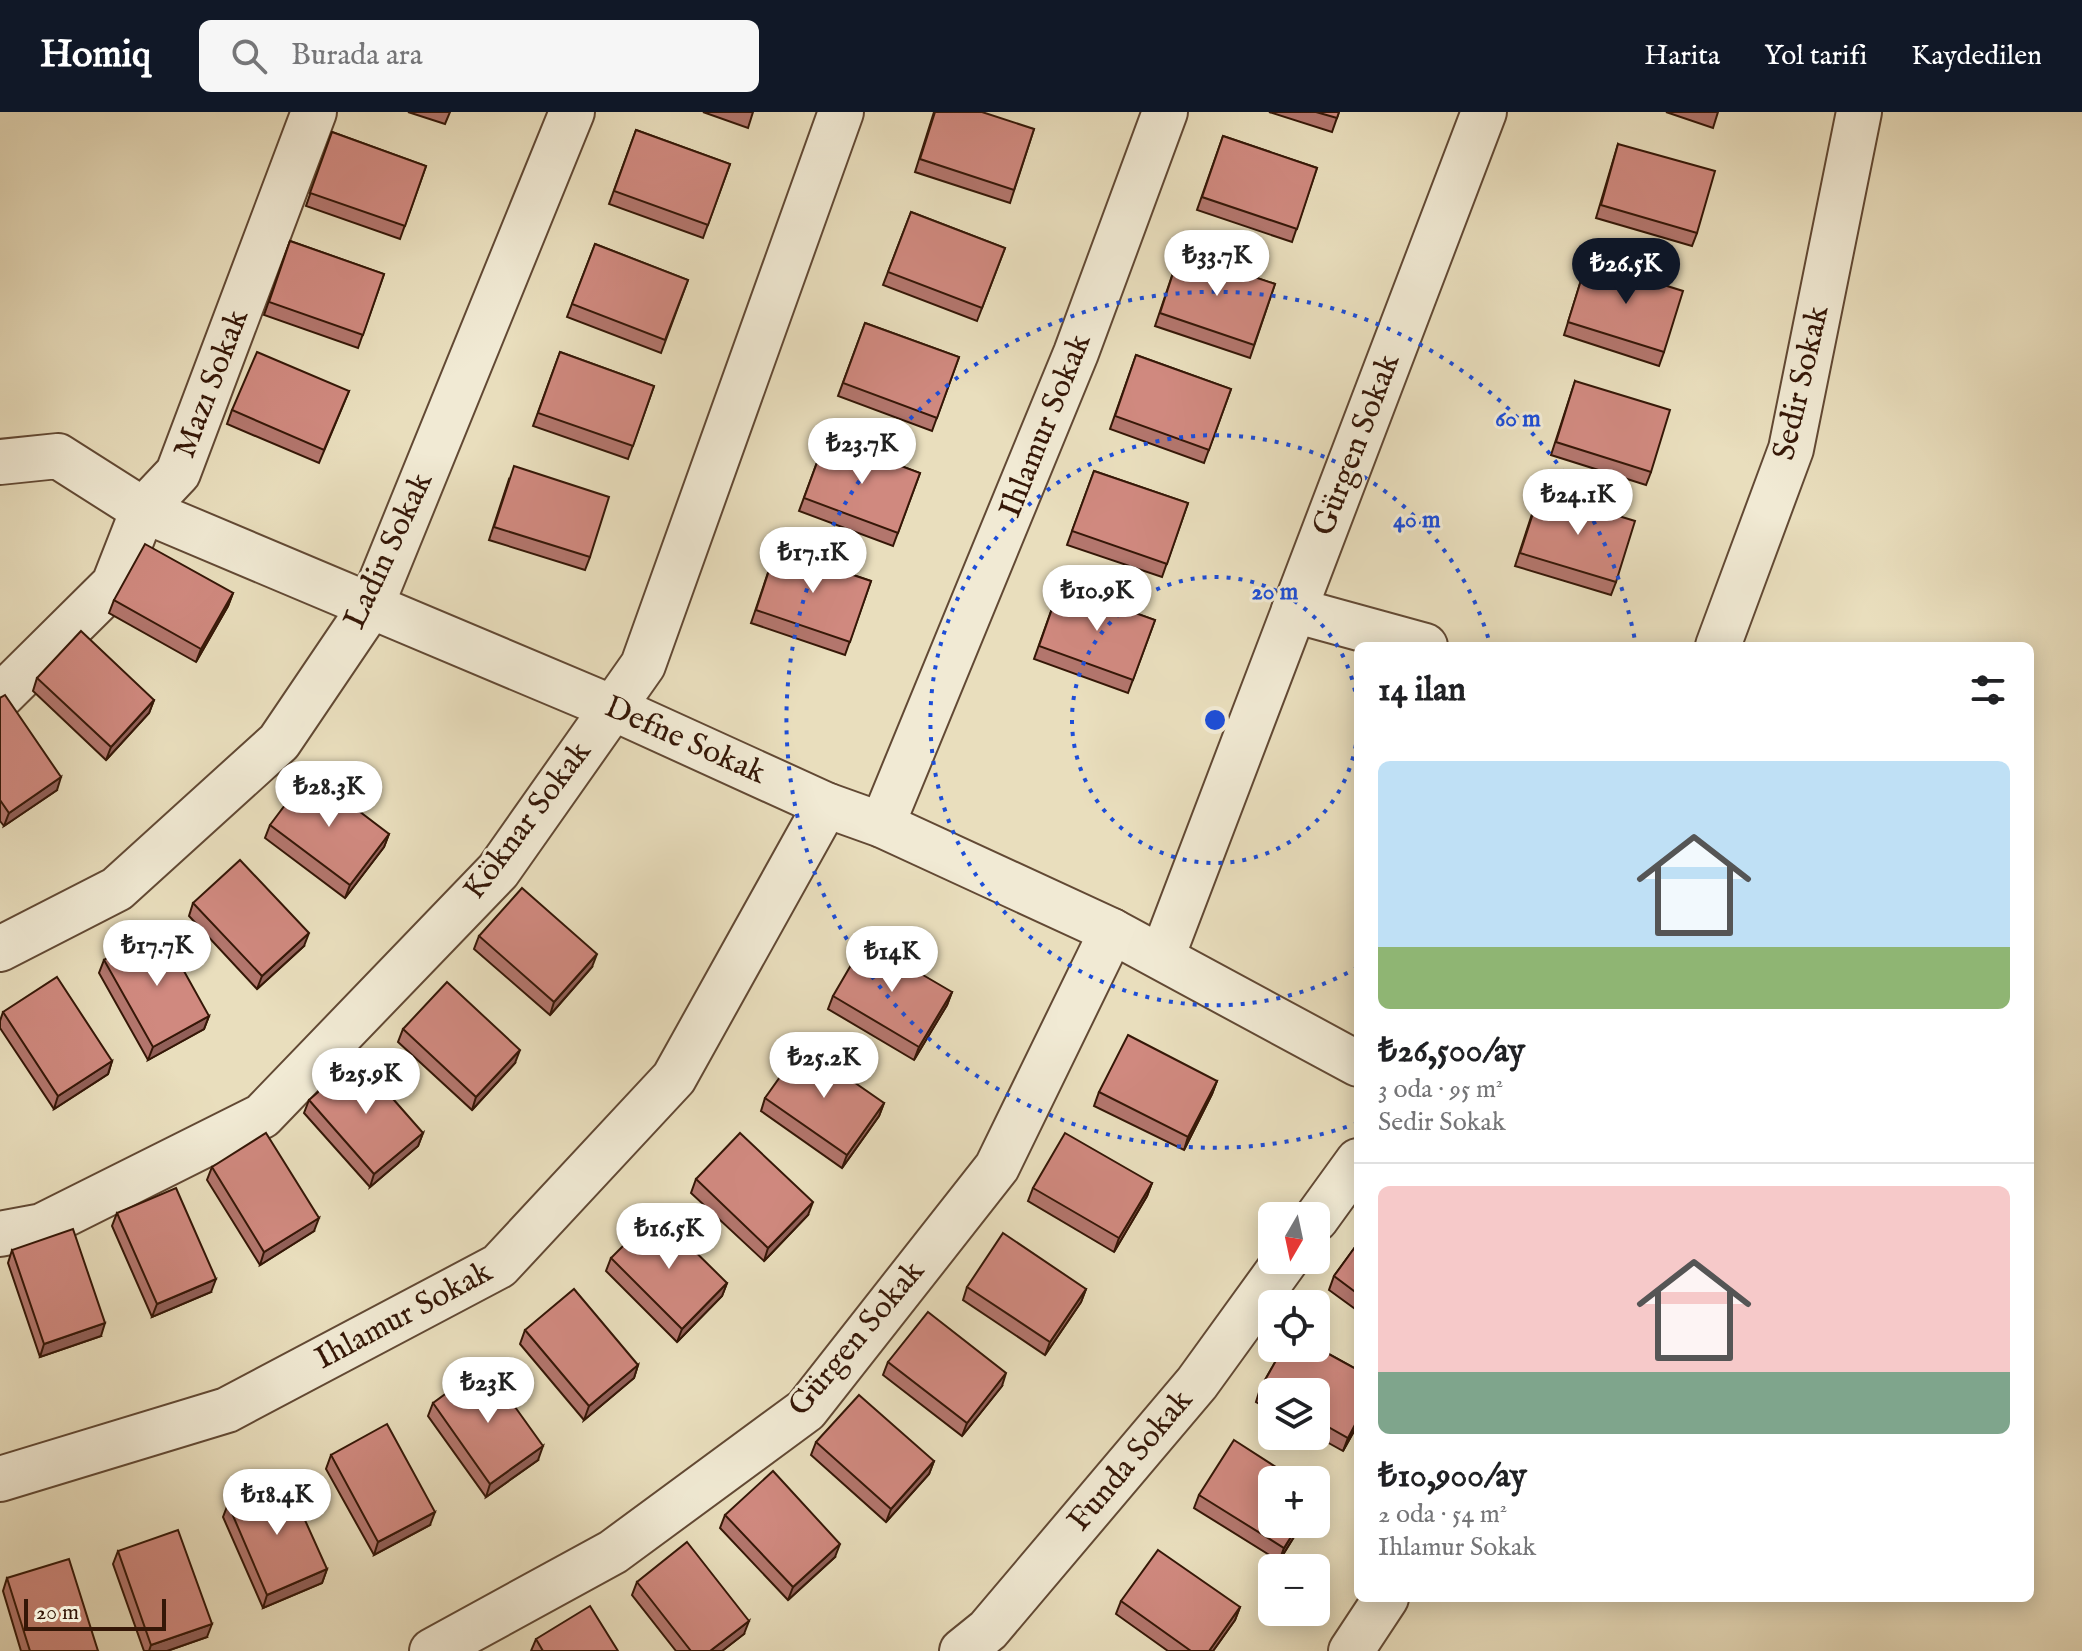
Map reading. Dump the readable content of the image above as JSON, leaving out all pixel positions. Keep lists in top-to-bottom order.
{
  "streets": {
    "street": [
      "Sedir Sokak",
      "Mazı Sokak",
      "Ihlamur Sokak",
      "Gürgen Sokak",
      "Ladin Sokak",
      "Defne Sokak",
      "Köknar Sokak",
      "Funda Sokak"
    ]
  },
  "crossings": [
    ["Mazı Sokak", "Defne Sokak"],
    ["Ihlamur Sokak", "Defne Sokak"],
    ["Gürgen Sokak", "Defne Sokak"],
    ["Ladin Sokak", "Defne Sokak"],
    ["Defne Sokak", "Köknar Sokak"]
  ],
  "scale_bar": "20 m",
  "north": "bottom",
  "page": {
    "header": "Homiq",
    "search": "Burada ara",
    "nav": ["Harita", "Yol tarifi", "Kaydedilen"],
    "price": [
      "₺33.7K",
      "₺26.5K",
      "₺23.7K",
      "₺24.1K",
      "₺17.1K",
      "₺10.9K",
      "₺28.3K",
      "₺17.7K",
      "₺14K",
      "₺25.2K",
      "₺25.9K",
      "₺16.5K",
      "₺23K",
      "₺18.4K"
    ],
    "heading": "14 ilan",
    "list": [
      {
        "name": "₺26,500/ay",
        "note": "3 oda · 95 m² · Sedir Sokak"
      },
      {
        "name": "₺10,900/ay",
        "note": "2 oda · 54 m² · Ihlamur Sokak"
      }
    ],
    "map_buttons": ["+", "−"],
    "scale": "20 m"
  },
  "rings": ["60 m", "40 m", "20 m"]
}
